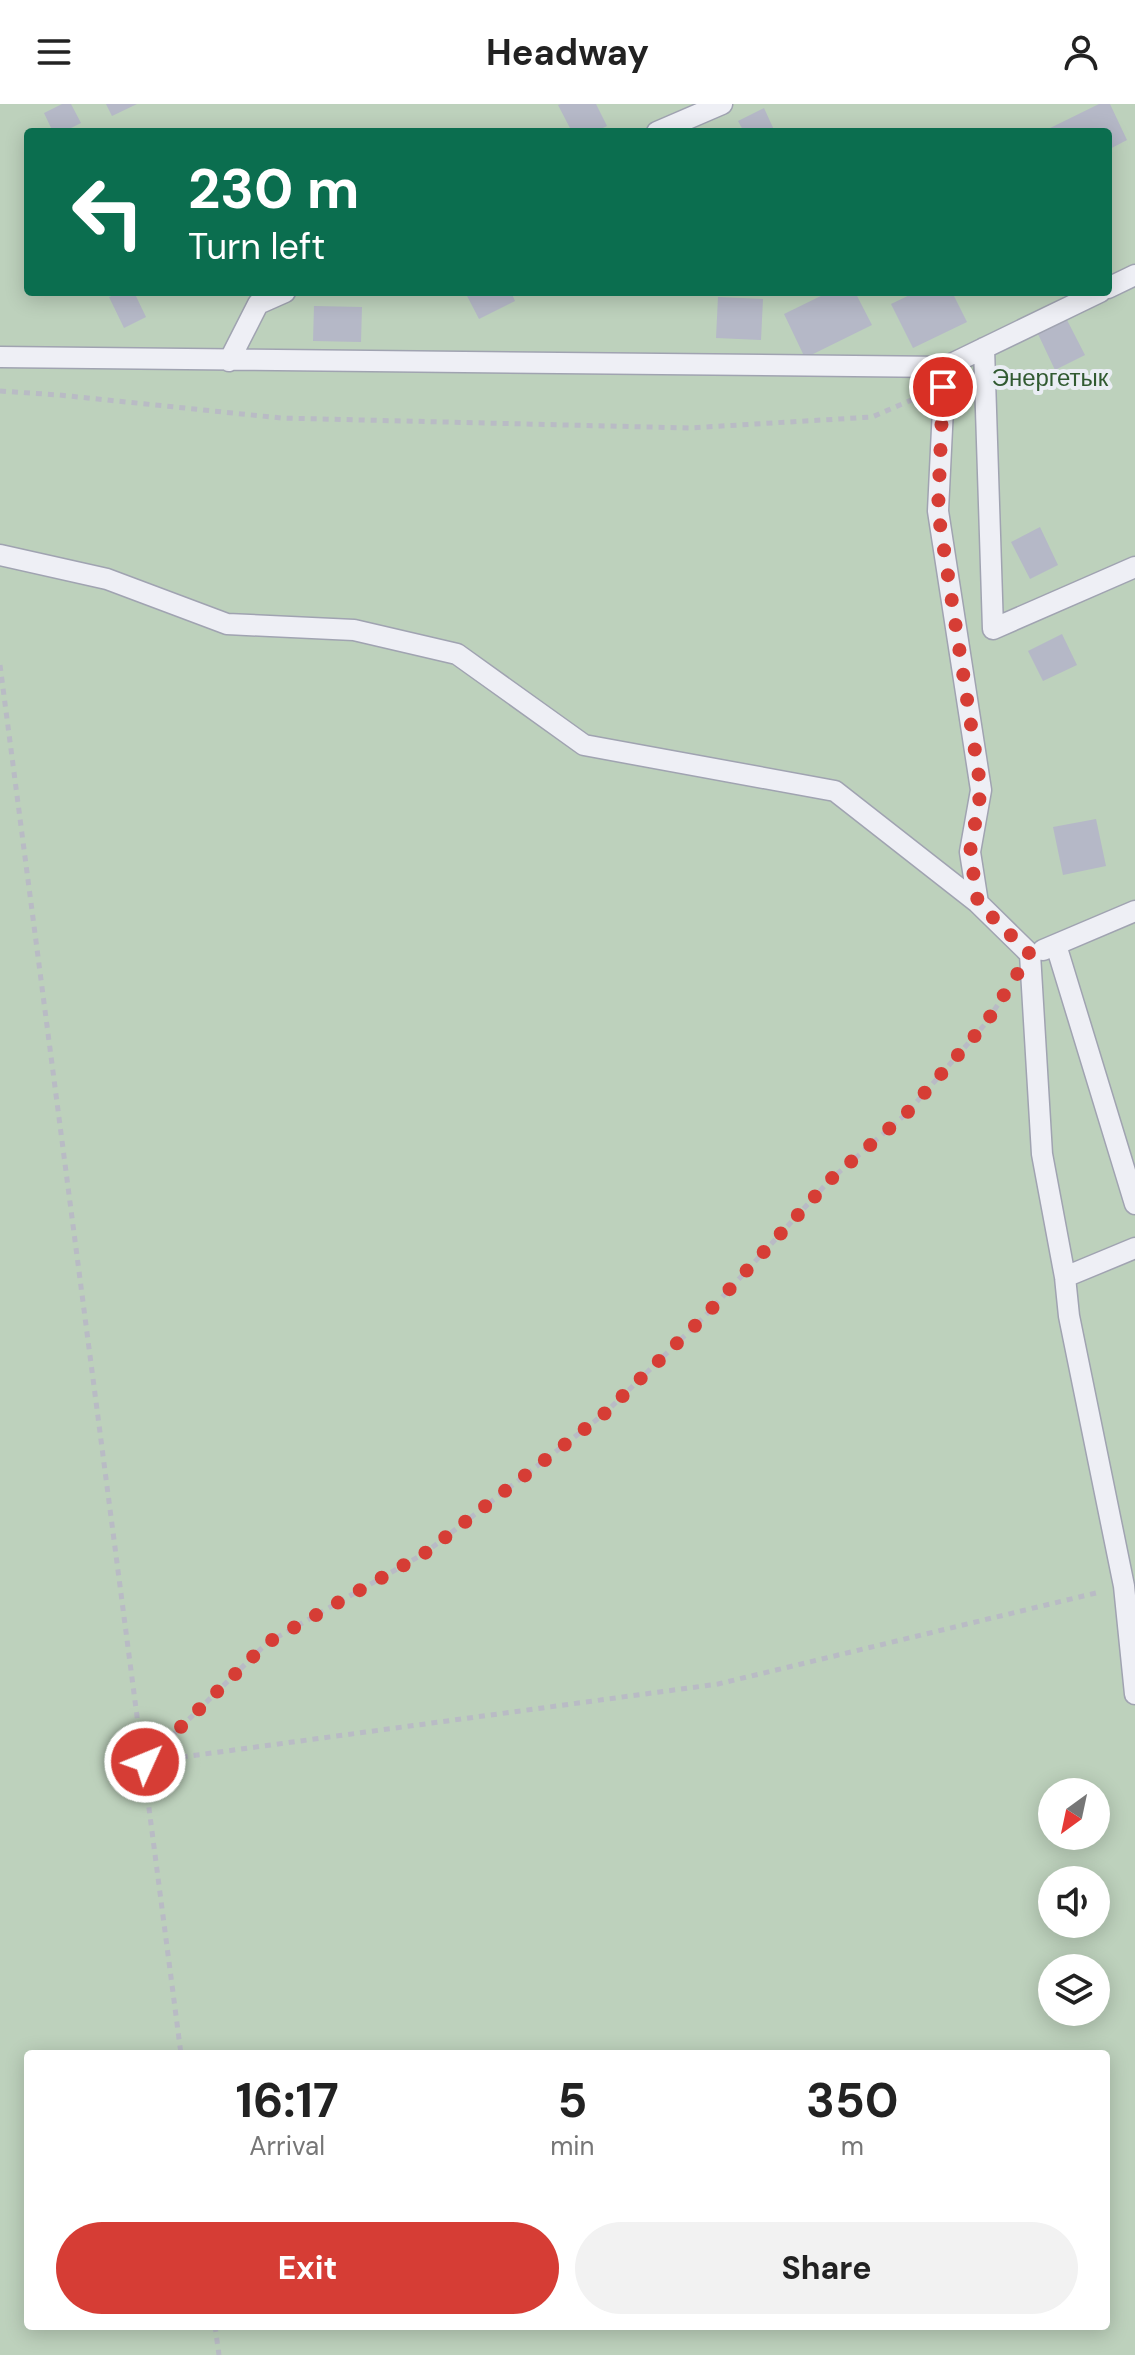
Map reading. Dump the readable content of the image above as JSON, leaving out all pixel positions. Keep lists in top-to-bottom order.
{
  "parks": ["Энергетык"],
  "north": "bottom left",
  "page": {
    "header": "Headway",
    "turn": ["230 m", "Turn left"],
    "eta": [
      "16:17",
      "Arrival",
      "5",
      "min",
      "350",
      "m"
    ],
    "buttons": ["Exit", "Share"]
  }
}
